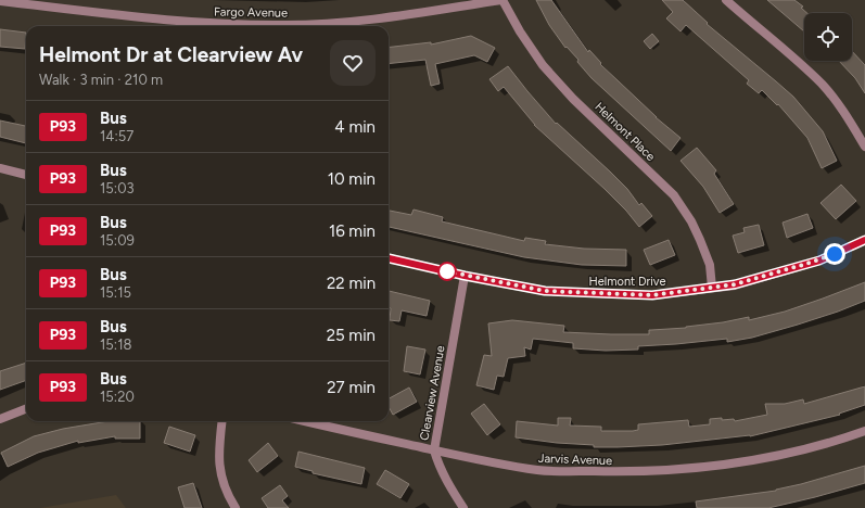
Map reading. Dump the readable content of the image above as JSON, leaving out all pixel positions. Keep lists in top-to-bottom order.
{
  "streets": {
    "street": [
      "Fargo Avenue",
      "Helmont Place",
      "Helmont Drive",
      "Clearview Avenue",
      "Jarvis Avenue"
    ]
  },
  "crossings": [
    ["Fargo Avenue", "Helmont Place"],
    ["Helmont Place", "Helmont Drive"],
    ["Helmont Drive", "Clearview Avenue"],
    ["Clearview Avenue", "Jarvis Avenue"]
  ],
  "lines": ["bus line P93"],
  "page": {
    "heading": ["Helmont Dr at Clearview Av", "Walk · 3 min · 210 m"],
    "list": [
      {
        "mark": "P93",
        "name": "Bus",
        "note": "14:57",
        "value": "4 min"
      },
      {
        "mark": "P93",
        "name": "Bus",
        "note": "15:03",
        "value": "10 min"
      },
      {
        "mark": "P93",
        "name": "Bus",
        "note": "15:09",
        "value": "16 min"
      },
      {
        "mark": "P93",
        "name": "Bus",
        "note": "15:15",
        "value": "22 min"
      },
      {
        "mark": "P93",
        "name": "Bus",
        "note": "15:18",
        "value": "25 min"
      },
      {
        "mark": "P93",
        "name": "Bus",
        "note": "15:20",
        "value": "27 min"
      }
    ]
  }
}
